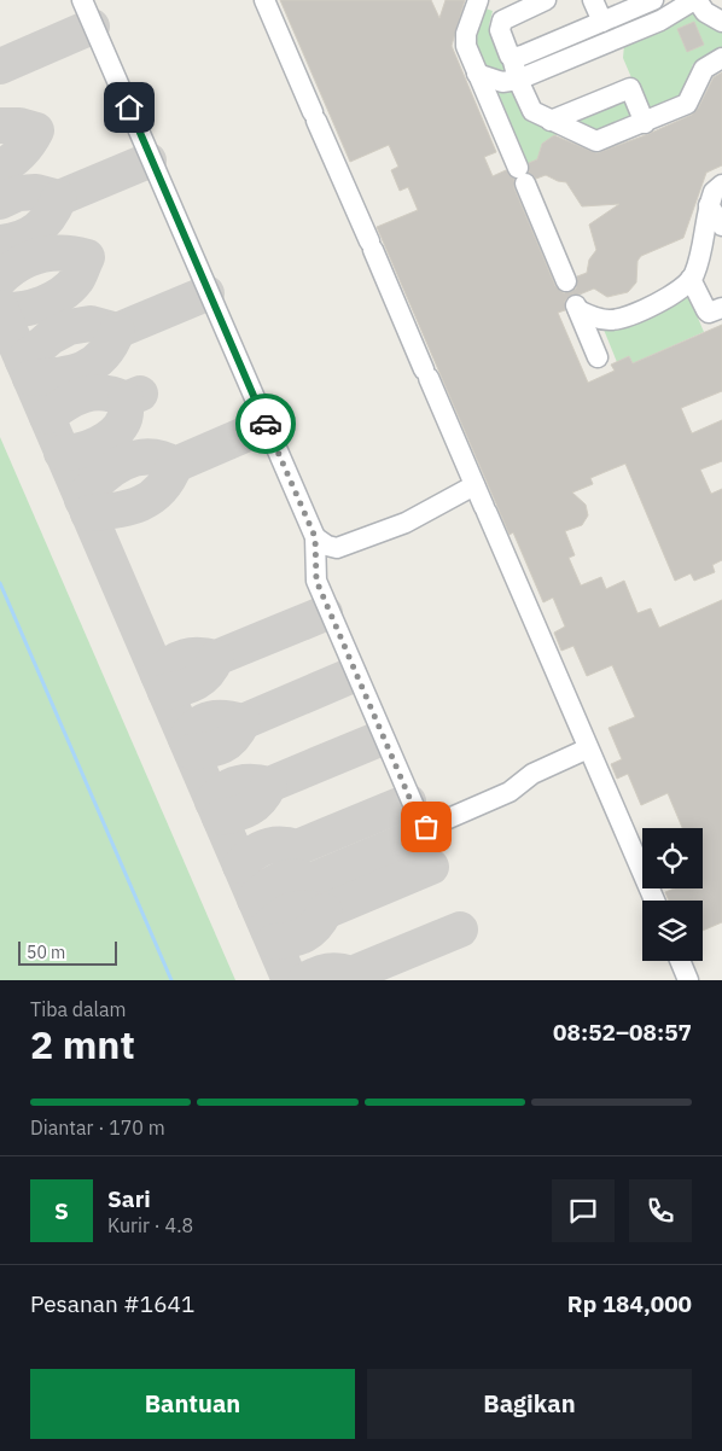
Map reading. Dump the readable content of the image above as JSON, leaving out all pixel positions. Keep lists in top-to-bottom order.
{
  "scale_bar": "50 m",
  "page": {
    "scale": "50 m",
    "heading": ["2 mnt", "Tiba dalam", "08:52–08:57"],
    "panel": [
      "Sari",
      "Kurir · 4.8",
      "Pesanan #1641",
      "Rp 184,000"
    ],
    "bar": "Diantar · 170 m",
    "round": "S",
    "buttons": ["Bantuan", "Bagikan"]
  }
}
